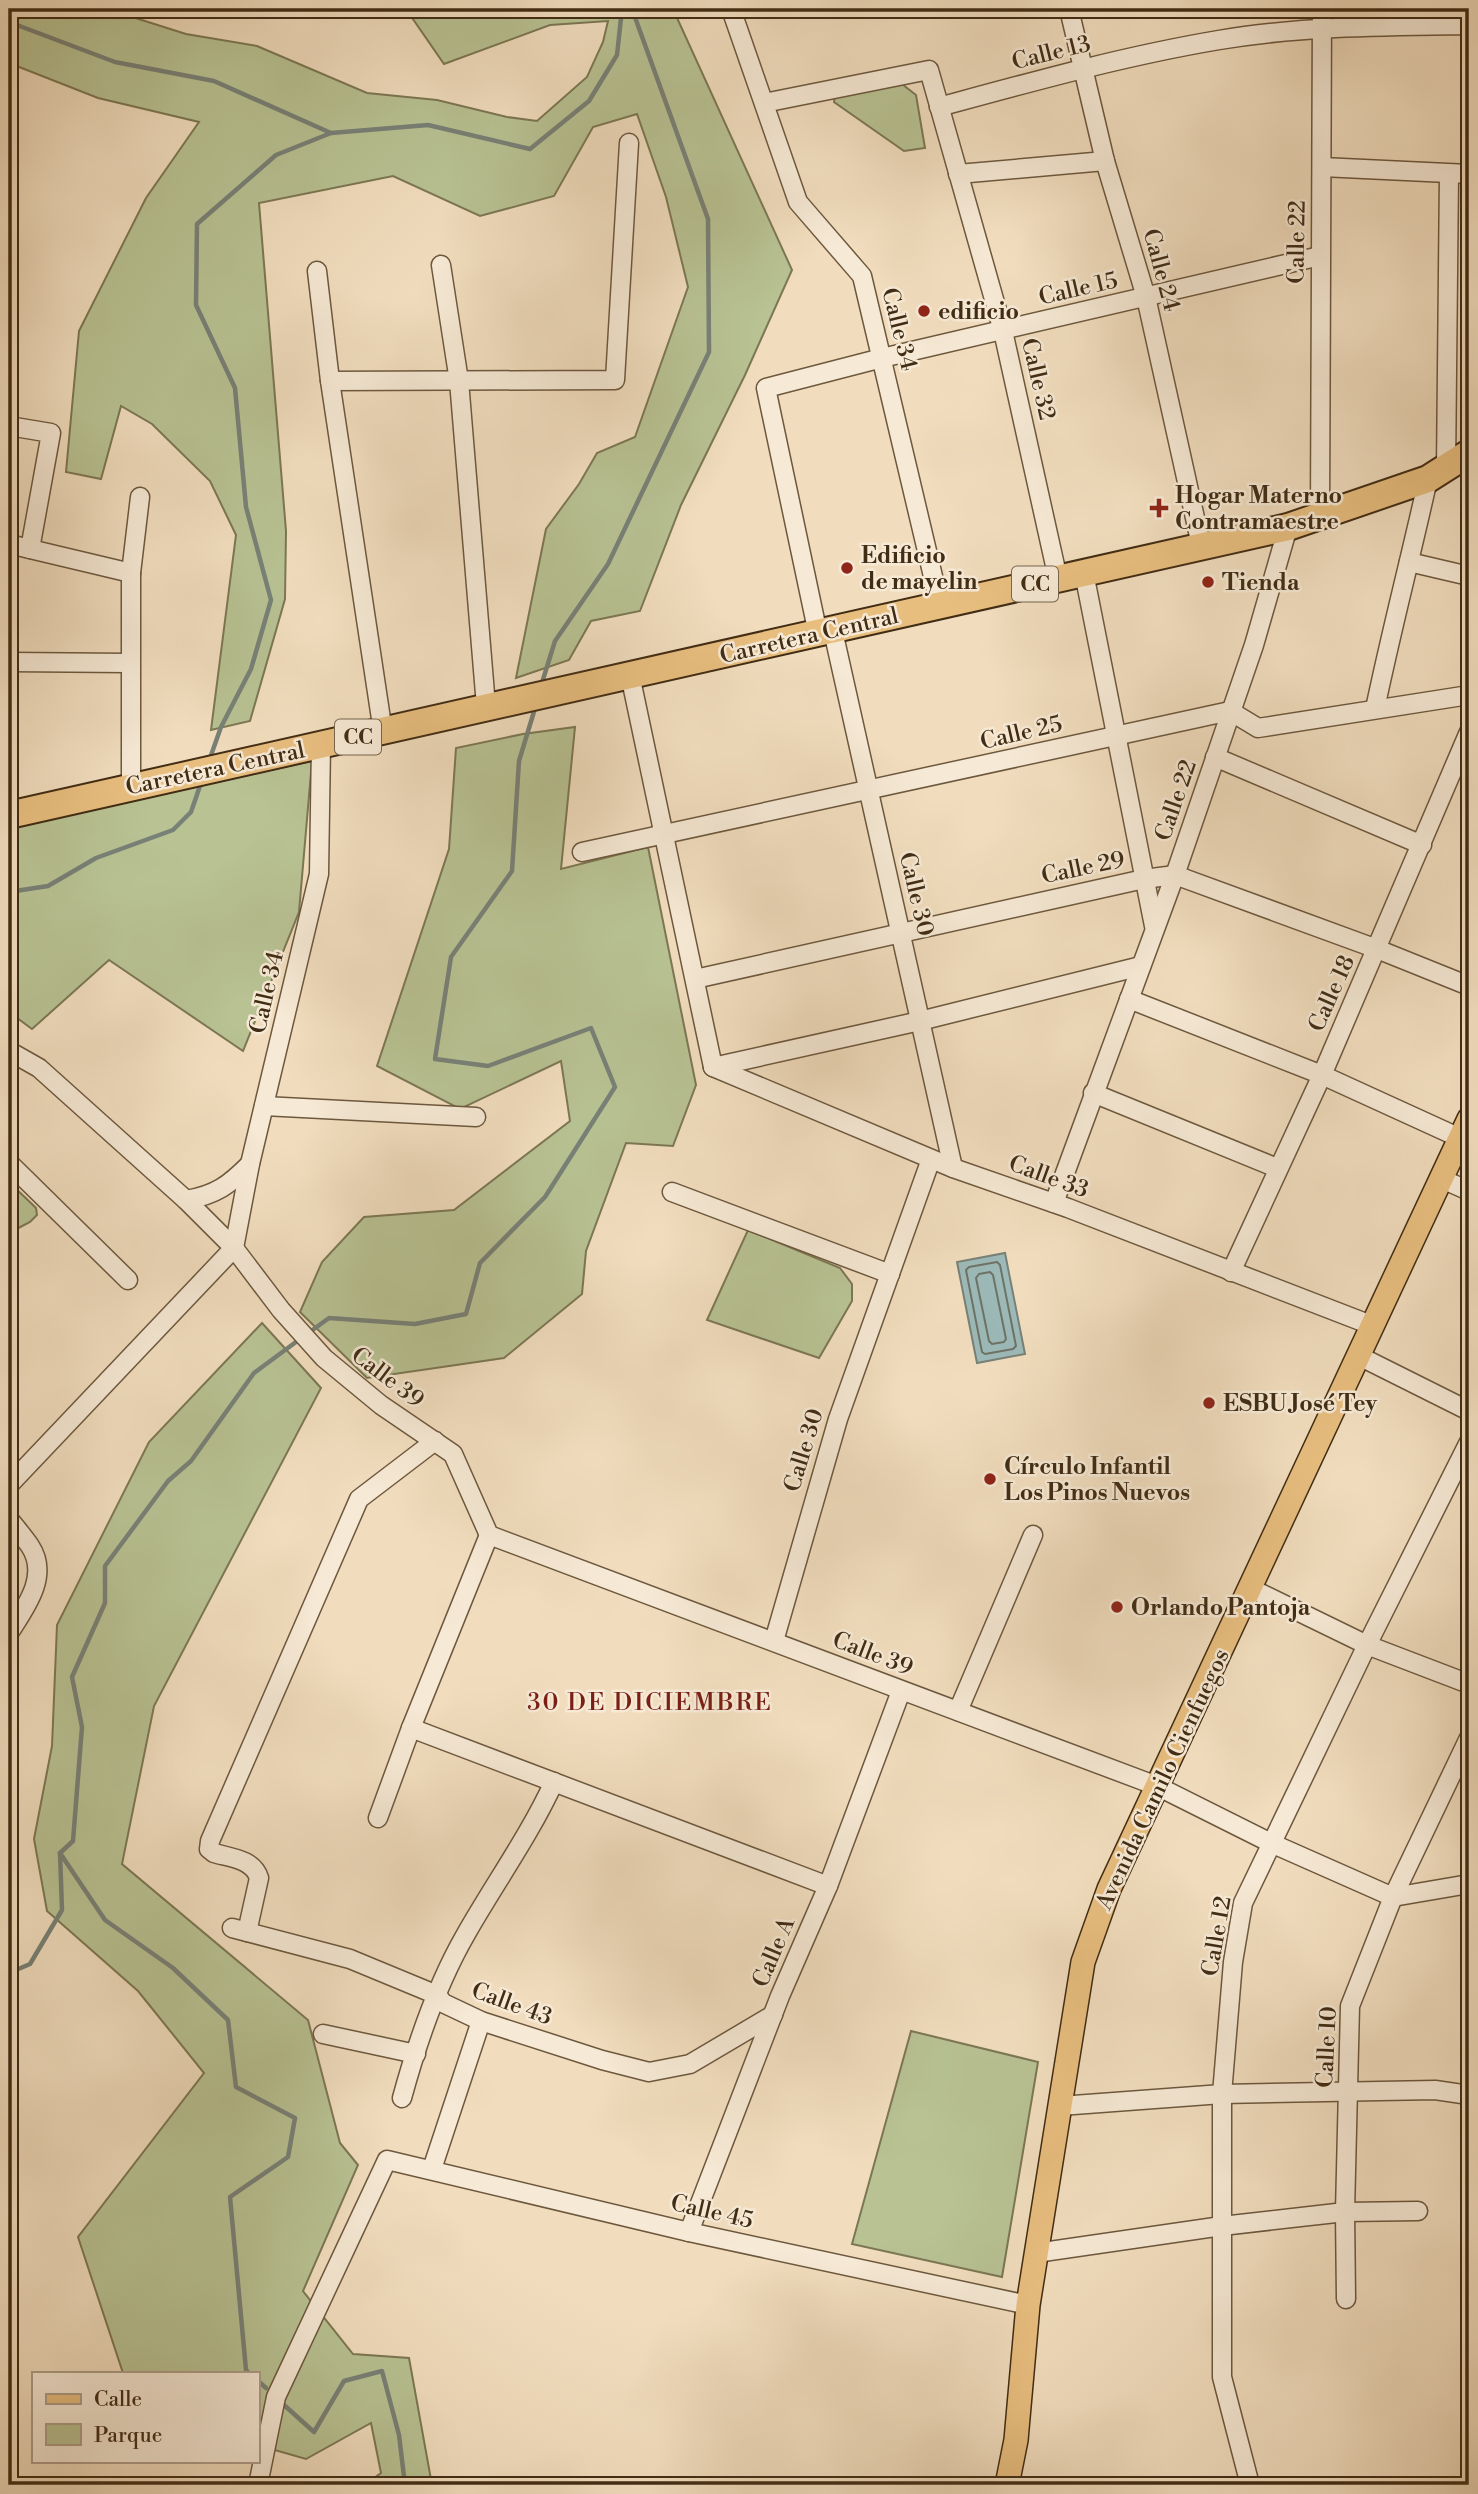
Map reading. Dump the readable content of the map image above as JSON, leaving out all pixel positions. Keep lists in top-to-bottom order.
{
  "streets": {
    "highway": ["CC", "Carretera Central"],
    "main road": ["Avenida Camilo Cienfuegos"],
    "street": [
      "Calle 13",
      "Calle 22",
      "Calle 24",
      "Calle 15",
      "Calle 34",
      "Calle 32",
      "Calle 25",
      "Calle 29",
      "Calle 30",
      "Calle 18",
      "Calle 33",
      "Calle 39",
      "Calle 12",
      "Calle A",
      "Calle 43",
      "Calle 10",
      "Calle 45"
    ]
  },
  "crossings": [
    ["Calle 13", "Calle 22"],
    ["Calle 13", "Calle 24"],
    ["Calle 13", "Calle 32"],
    ["Calle 22", "Calle 15"],
    ["Calle 22", "Carretera Central"],
    ["Calle 22", "Calle 25"],
    ["Calle 22", "Calle 29"],
    ["Calle 22", "Calle 33"],
    ["Calle 24", "Calle 15"],
    ["Calle 24", "Carretera Central"],
    ["Calle 15", "Calle 34"],
    ["Calle 15", "Calle 32"],
    ["Calle 15", "Calle 30"],
    ["Calle 34", "Calle 32"],
    ["Calle 34", "Carretera Central"],
    ["Calle 34", "Calle 39"],
    ["Calle 32", "Carretera Central"],
    ["Carretera Central", "Calle 30"],
    ["Calle 25", "Calle 30"],
    ["Calle 29", "Calle 30"],
    ["Calle 29", "Calle 18"],
    ["Calle 30", "Calle 33"],
    ["Calle 30", "Calle 39"],
    ["Calle 18", "Calle 33"],
    ["Calle 33", "Avenida Camilo Cienfuegos"],
    ["Calle 39", "Avenida Camilo Cienfuegos"],
    ["Calle 39", "Calle 12"],
    ["Calle 39", "Calle A"],
    ["Calle 39", "Calle 43"],
    ["Calle 39", "Calle 10"],
    ["Avenida Camilo Cienfuegos", "Calle 45"],
    ["Calle A", "Calle 43"],
    ["Calle A", "Calle 45"]
  ],
  "districts": ["30 DE DICIEMBRE"],
  "places": {
    "other": [
      "edificio",
      "Edificio de mayelin",
      "Tienda",
      "ESBU José Tey",
      "Círculo Infantil Los Pinos Nuevos",
      "Orlando Pantoja"
    ],
    "health": ["Hogar Materno Contramaestre"]
  },
  "legend": ["Calle", "Parque"]
}
